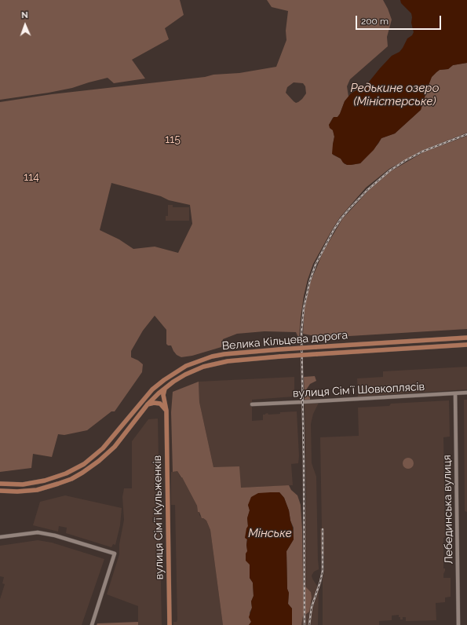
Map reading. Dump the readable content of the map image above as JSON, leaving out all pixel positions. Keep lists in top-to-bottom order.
{
  "streets": {
    "main road": ["Велика Кільцева дорога", "вулиця Сімʼї Кульженків"],
    "street": ["вулиця Сімʼї Шовкоплясів", "Лебединська вулиця"]
  },
  "crossings": [
    ["Велика Кільцева дорога", "вулиця Сімʼї Кульженків"],
    ["вулиця Сімʼї Шовкоплясів", "Лебединська вулиця"]
  ],
  "water": ["Редькине озеро (Міністерське)", "Мінське"],
  "parks": ["115", "114"],
  "scale_bar": "200 m",
  "north": "top"
}
